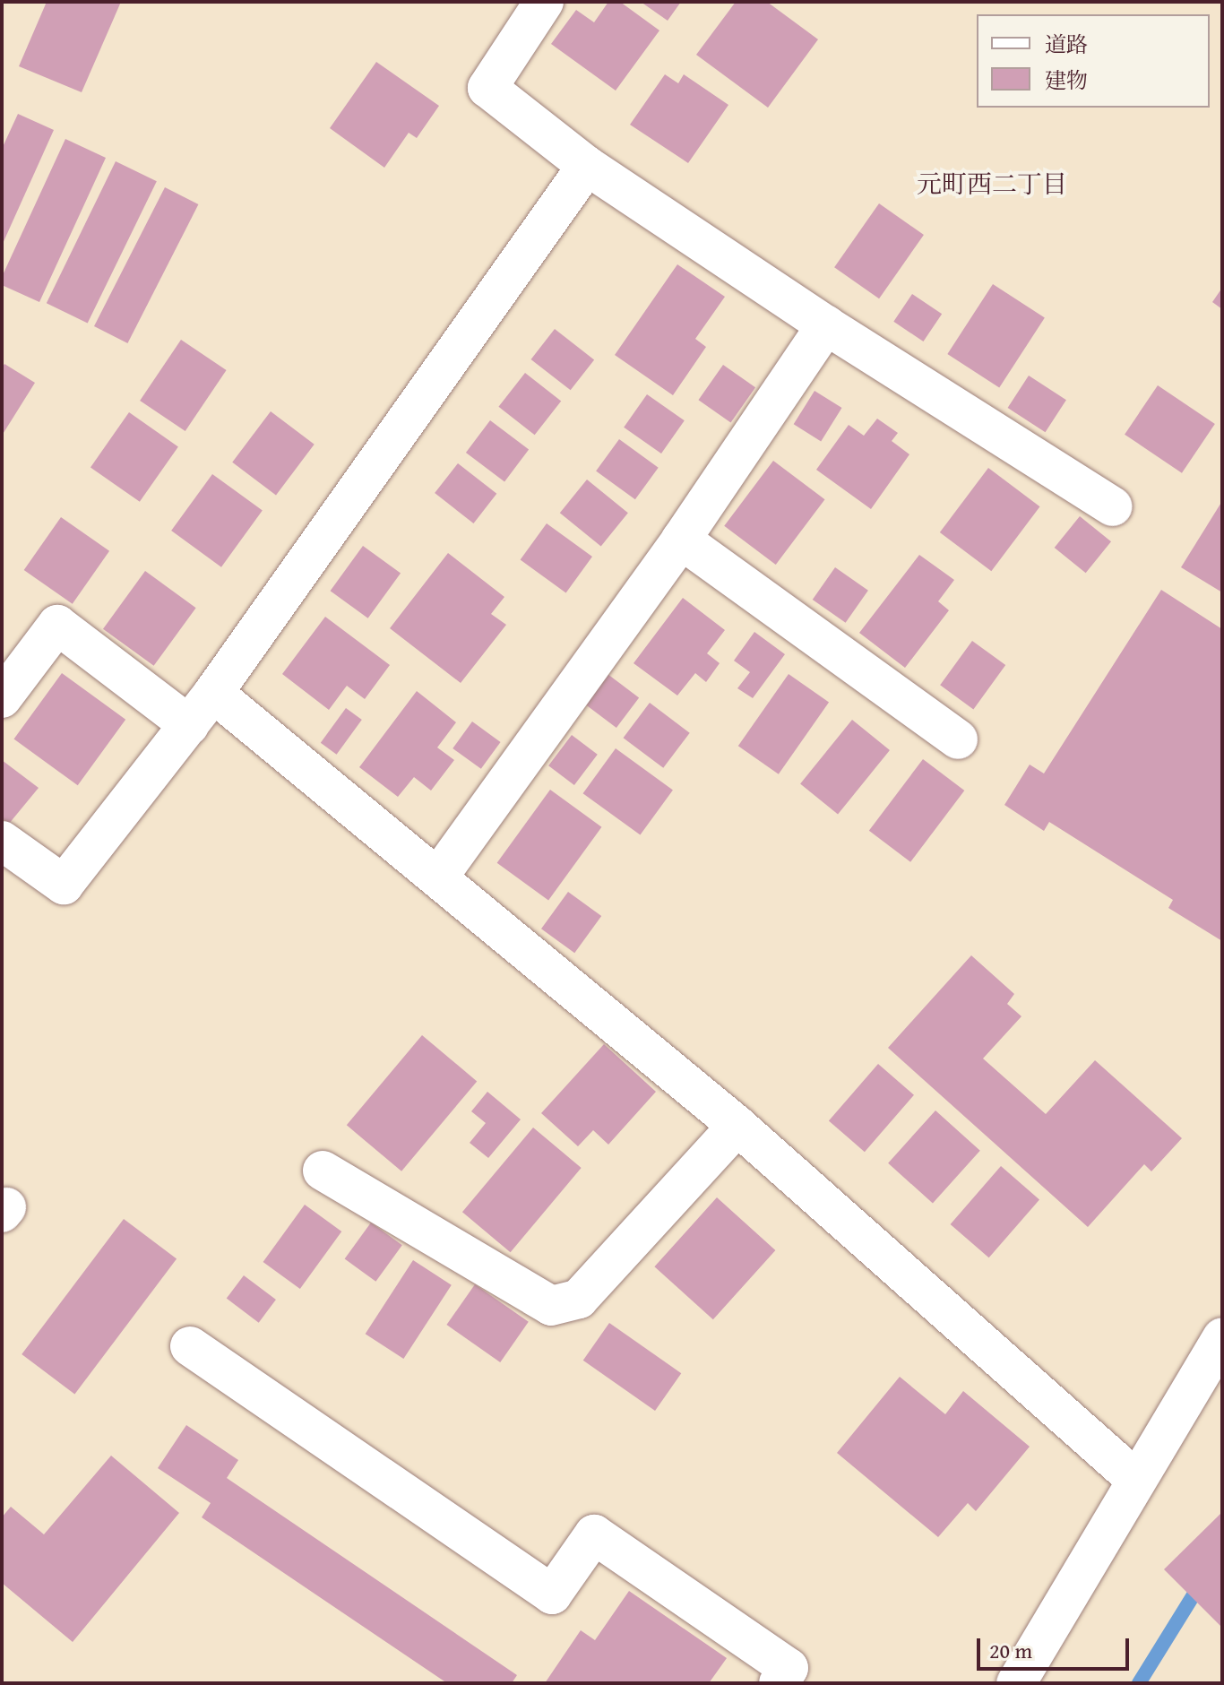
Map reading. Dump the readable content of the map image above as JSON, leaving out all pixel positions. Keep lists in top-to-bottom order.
{
  "districts": ["元町西二丁目"],
  "legend": ["道路", "建物"],
  "scale_bar": "20 m"
}
